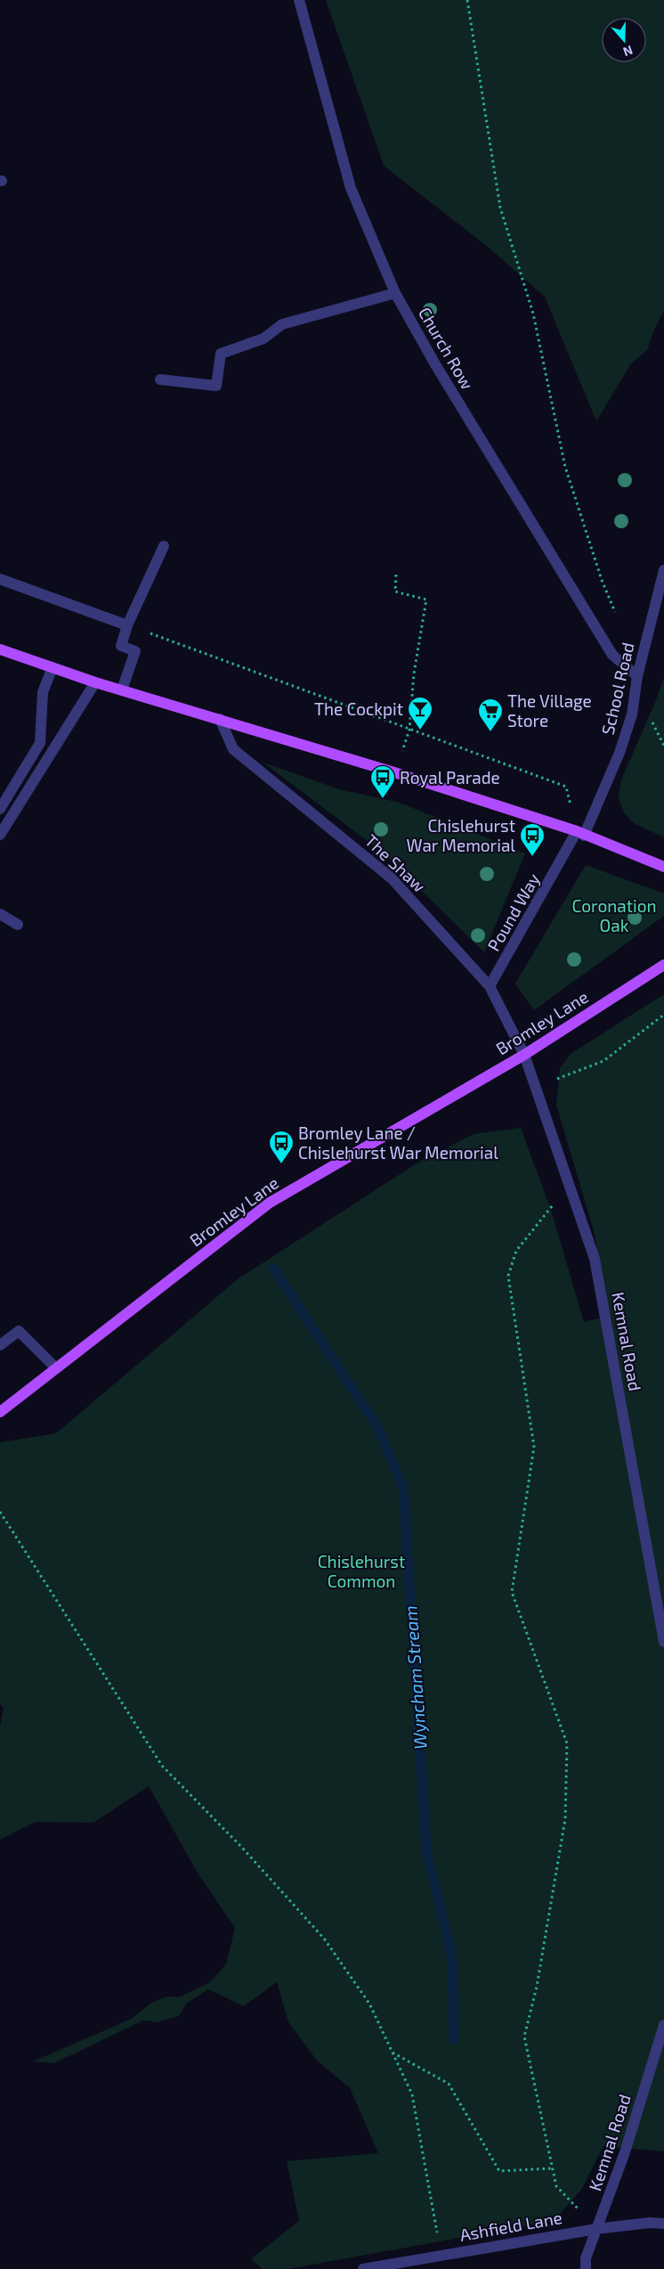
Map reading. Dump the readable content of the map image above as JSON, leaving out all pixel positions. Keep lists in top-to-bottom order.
{
  "streets": {
    "main road": ["Bromley Lane"],
    "street": [
      "Church Row",
      "School Road",
      "The Shaw",
      "Pound Way",
      "Kemnal Road",
      "Ashfield Lane"
    ]
  },
  "crossings": [
    ["Church Row", "School Road"],
    ["School Road", "Pound Way"],
    ["The Shaw", "Pound Way"],
    ["The Shaw", "Bromley Lane"],
    ["The Shaw", "Kemnal Road"],
    ["Bromley Lane", "Kemnal Road"],
    ["Kemnal Road", "Ashfield Lane"]
  ],
  "water": ["Wyncham Stream"],
  "parks": ["Coronation Oak", "Chislehurst Common"],
  "places": {
    "bar": ["The Cockpit"],
    "supermarket": ["The Village Store"],
    "bus stop": ["Royal Parade", "Chislehurst War Memorial", "Bromley Lane / Chislehurst War Memorial"]
  },
  "north": "bottom"
}
